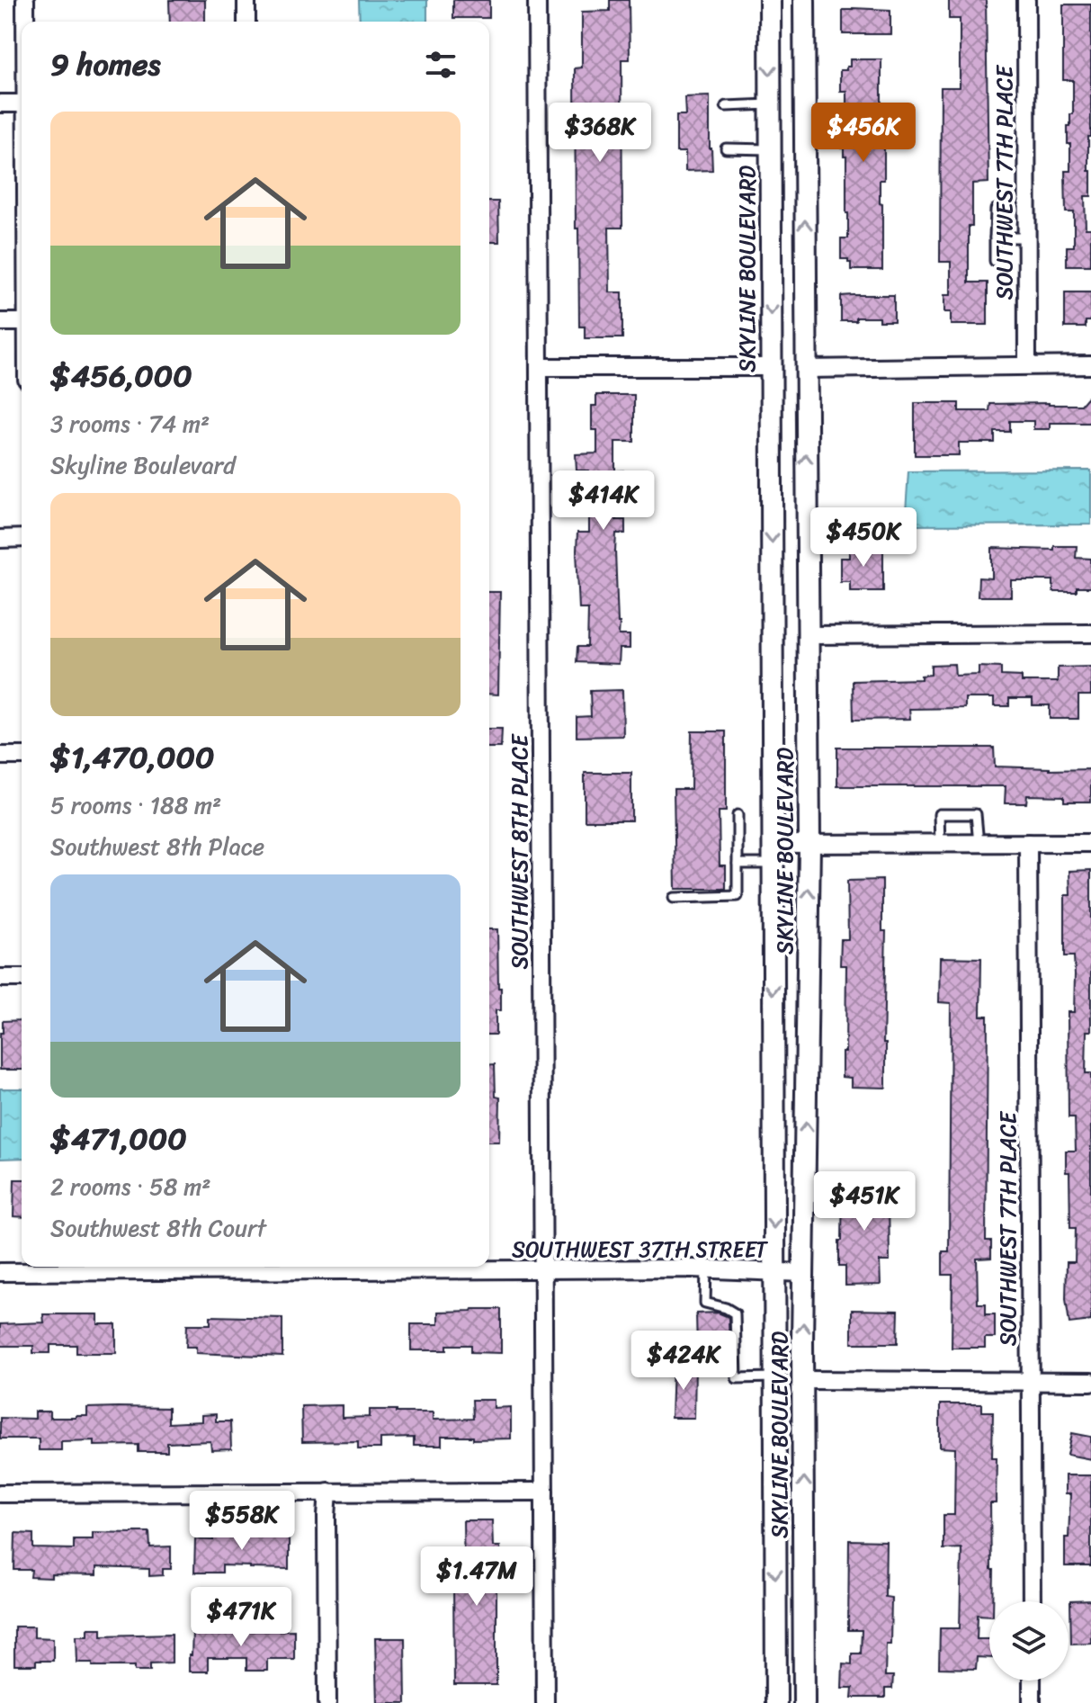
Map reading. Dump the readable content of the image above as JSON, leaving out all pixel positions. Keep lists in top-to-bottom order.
{
  "streets": {
    "street": [
      "SOUTHWEST 7TH PLACE",
      "SKYLINE BOULEVARD",
      "SOUTHWEST 8TH PLACE",
      "SOUTHWEST 37TH STREET"
    ]
  },
  "crossings": [
    ["SKYLINE BOULEVARD", "SOUTHWEST 37TH STREET"],
    ["SOUTHWEST 8TH PLACE", "SOUTHWEST 37TH STREET"]
  ],
  "page": {
    "heading": "9 homes",
    "price": [
      "$368K",
      "$456K",
      "$414K",
      "$450K",
      "$451K",
      "$424K",
      "$558K",
      "$1.47M",
      "$471K"
    ],
    "list": [
      {
        "name": "$456,000",
        "note": "3 rooms · 74 m² · Skyline Boulevard"
      },
      {
        "name": "$1,470,000",
        "note": "5 rooms · 188 m² · Southwest 8th Place"
      },
      {
        "name": "$471,000",
        "note": "2 rooms · 58 m² · Southwest 8th Court"
      }
    ]
  }
}
